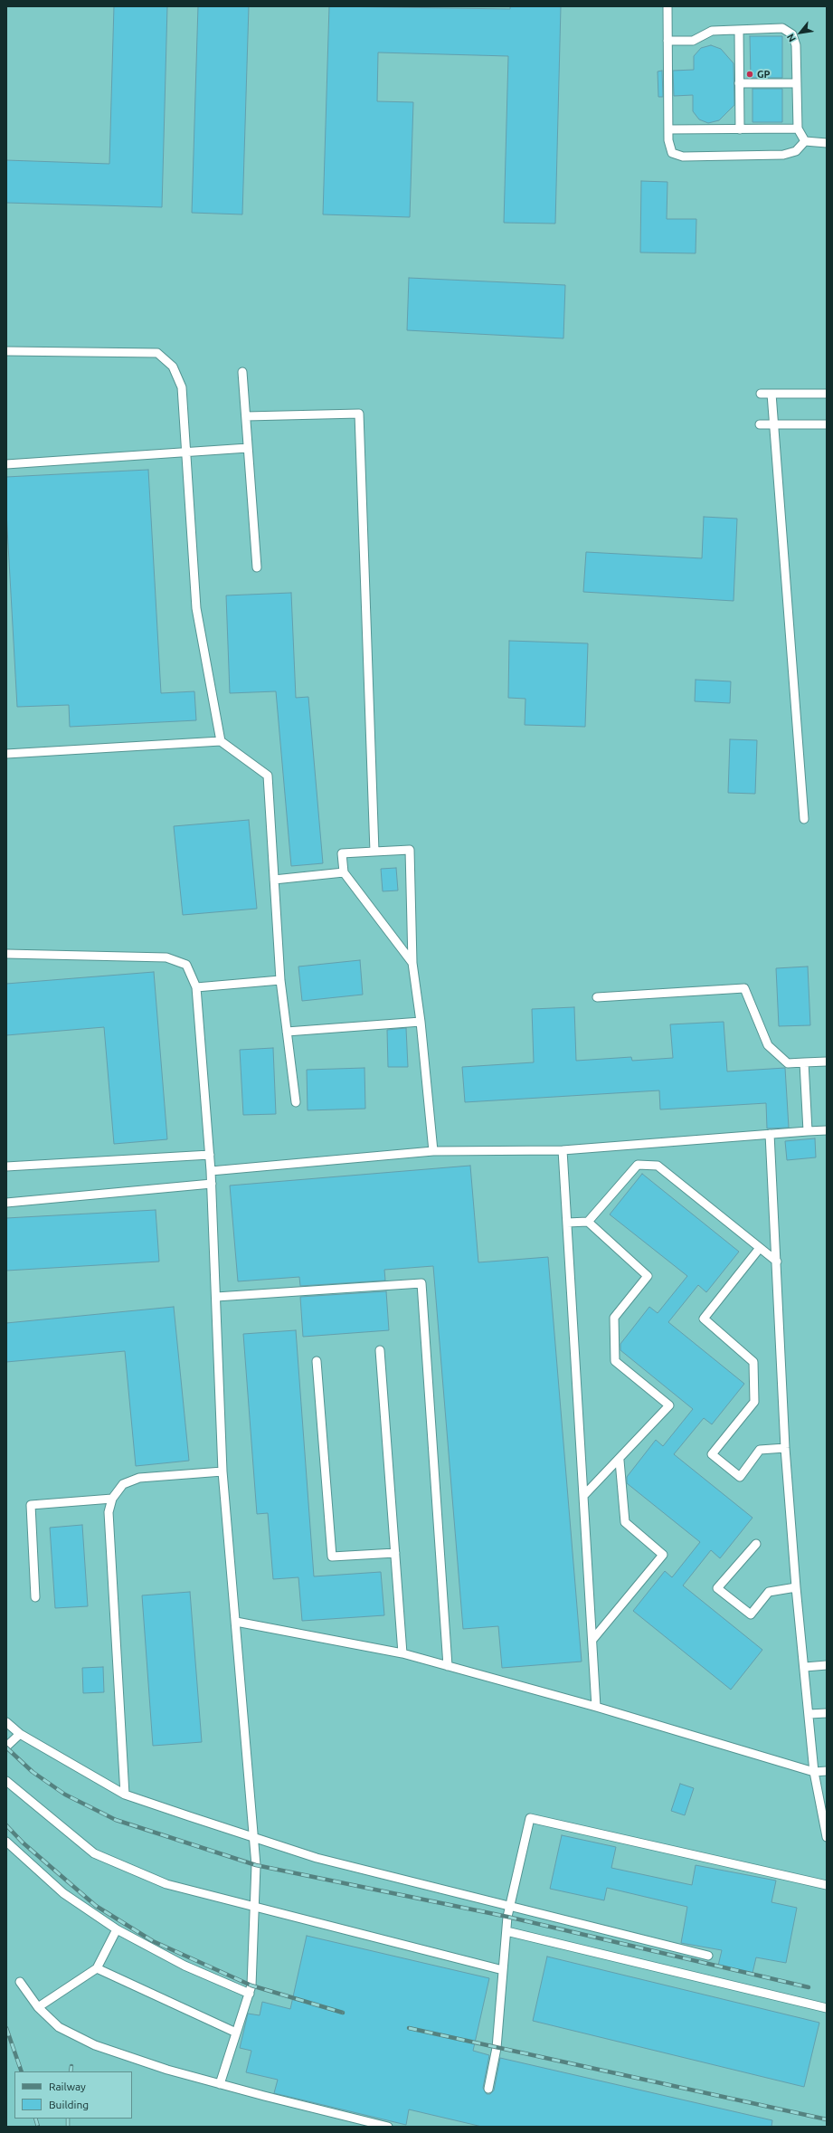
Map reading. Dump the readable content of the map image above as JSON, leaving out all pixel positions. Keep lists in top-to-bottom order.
{
  "places": ["GP"],
  "legend": ["Railway", "Building"],
  "north": "bottom left"
}
